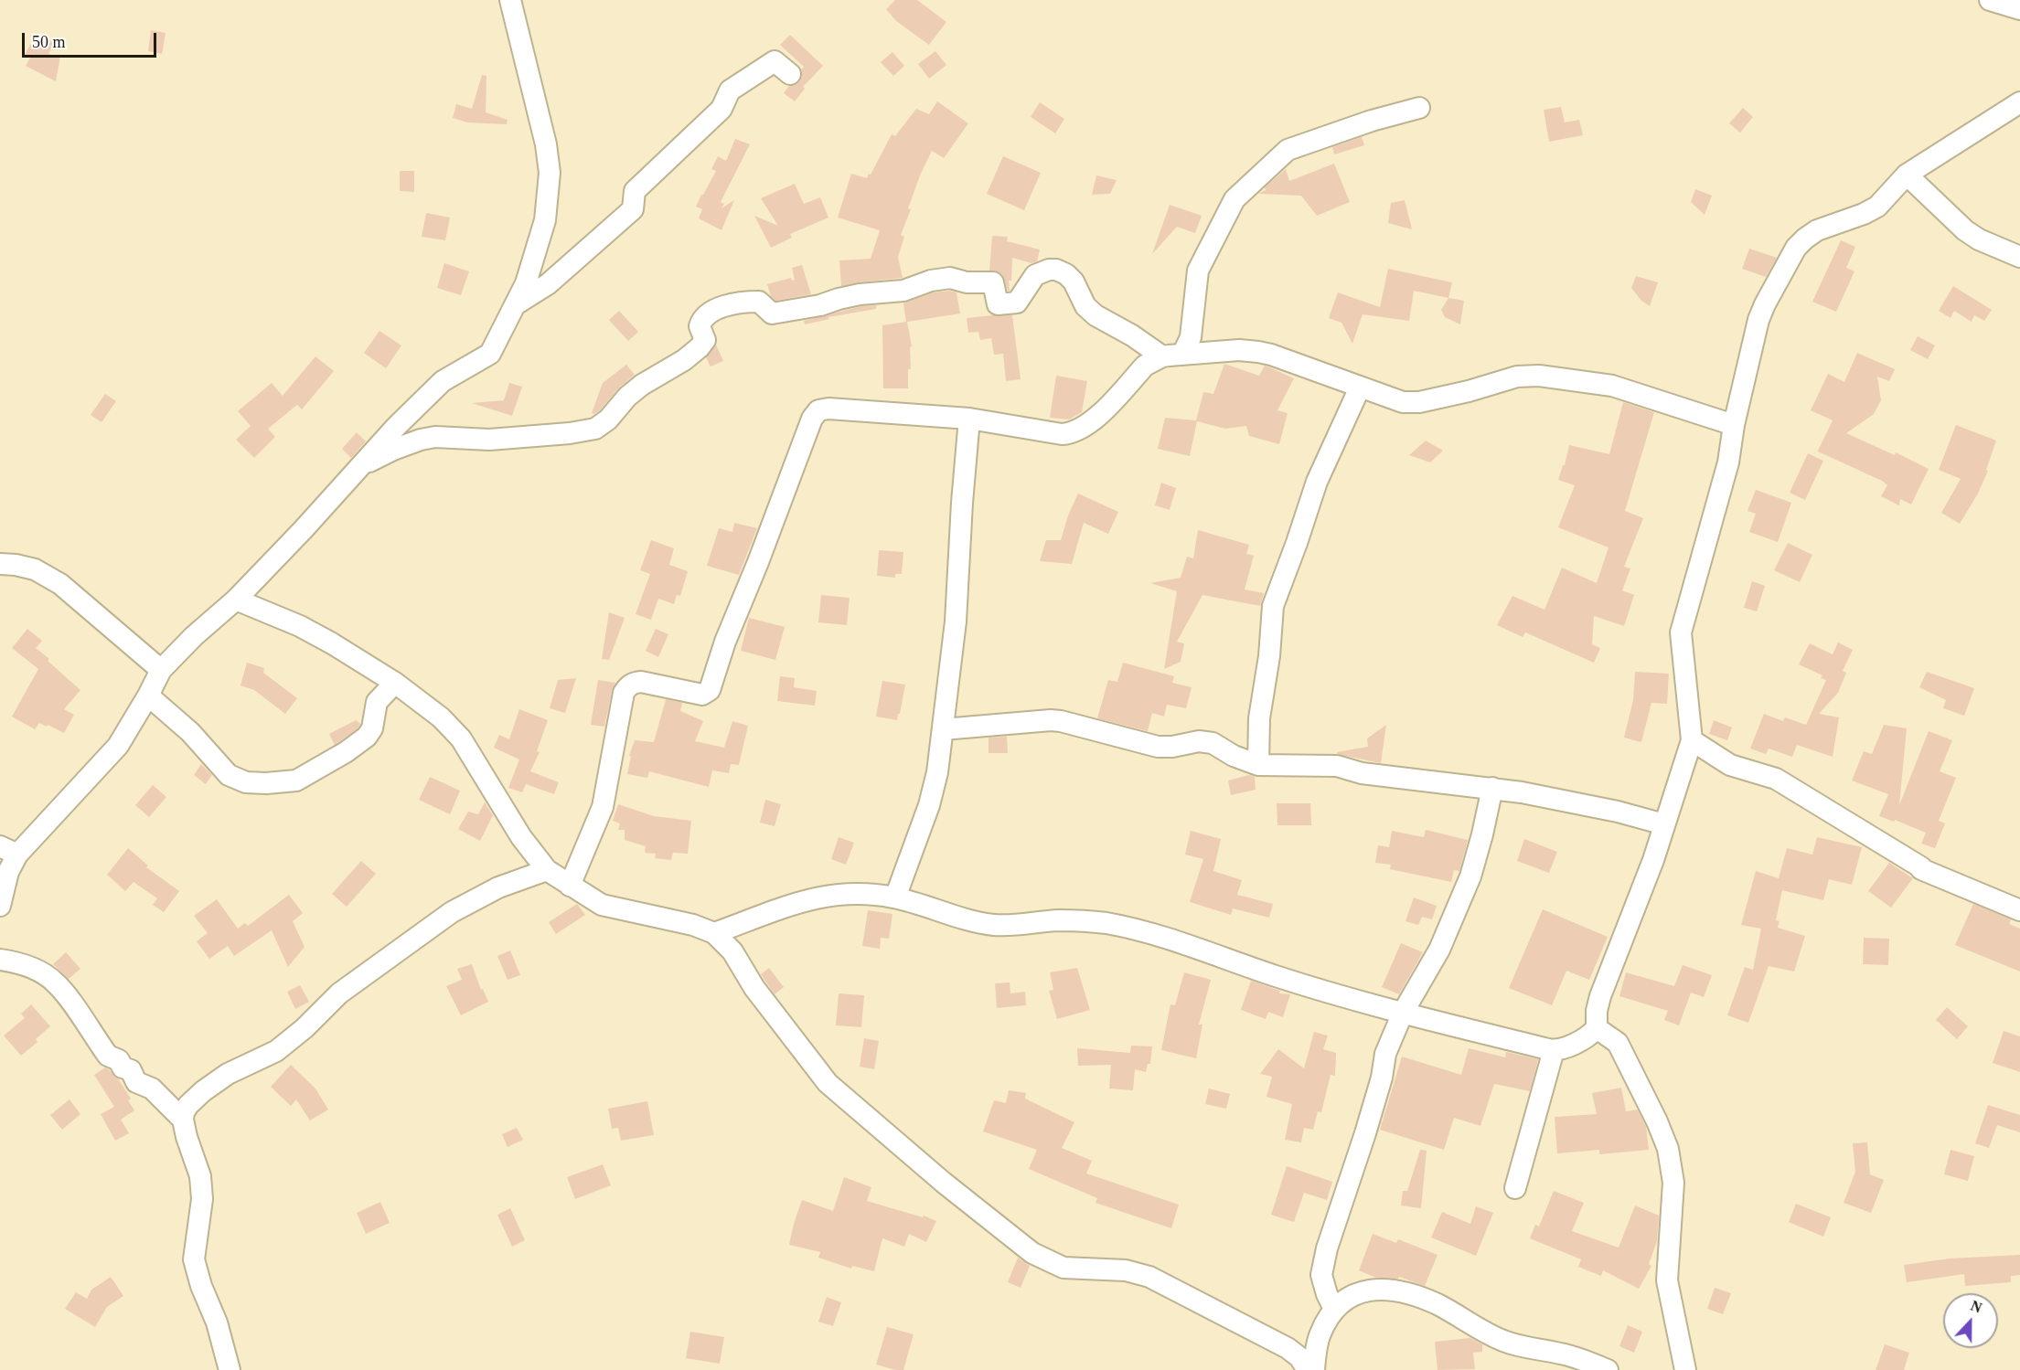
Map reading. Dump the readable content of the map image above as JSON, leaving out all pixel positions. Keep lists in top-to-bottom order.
{
  "scale_bar": "50 m",
  "north": "top"
}
